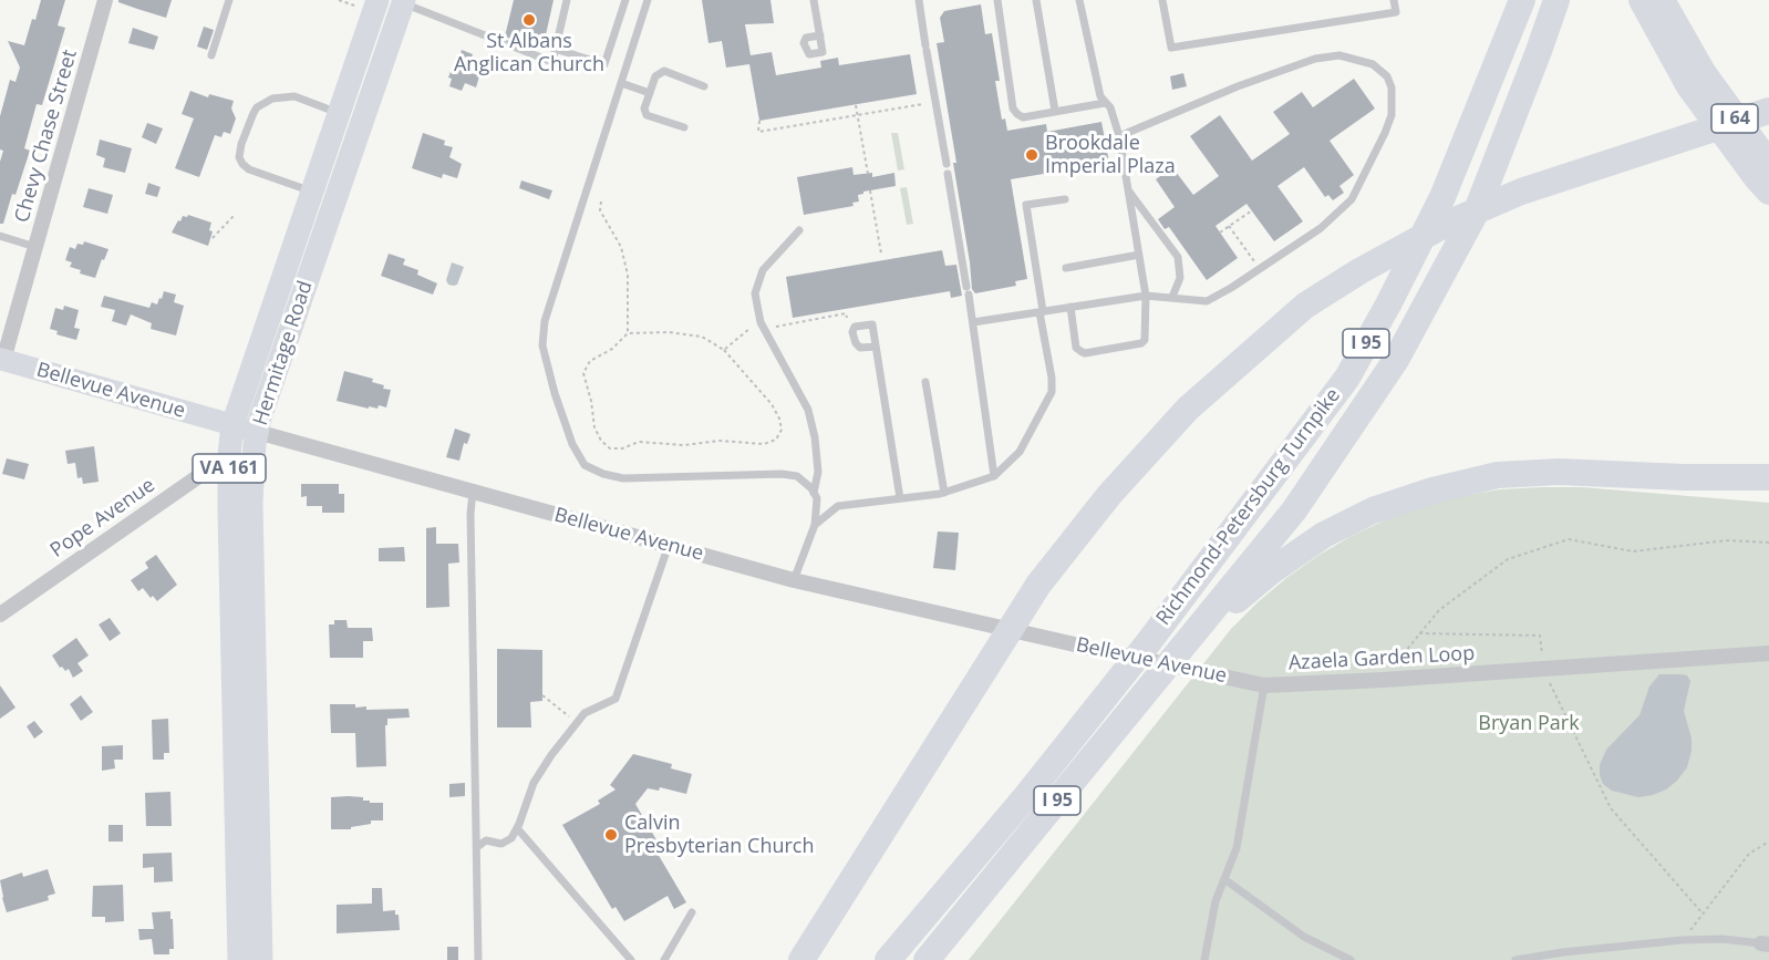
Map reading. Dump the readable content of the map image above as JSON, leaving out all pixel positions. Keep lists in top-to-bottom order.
{
  "streets": {
    "highway": ["I 64", "I 95", "Richmond-Petersburg Turnpike"],
    "main road": ["Hermitage Road", "VA 161"],
    "street": [
      "Chevy Chase Street",
      "Bellevue Avenue",
      "Pope Avenue",
      "Azaela Garden Loop"
    ]
  },
  "crossings": [
    ["Chevy Chase Street", "Bellevue Avenue"],
    ["Hermitage Road", "Bellevue Avenue"],
    ["Hermitage Road", "Pope Avenue"],
    ["Bellevue Avenue", "Azaela Garden Loop"]
  ],
  "parks": ["Bryan Park"],
  "places": ["St Albans Anglican Church", "Brookdale Imperial Plaza", "Calvin Presbyterian Church"]
}
